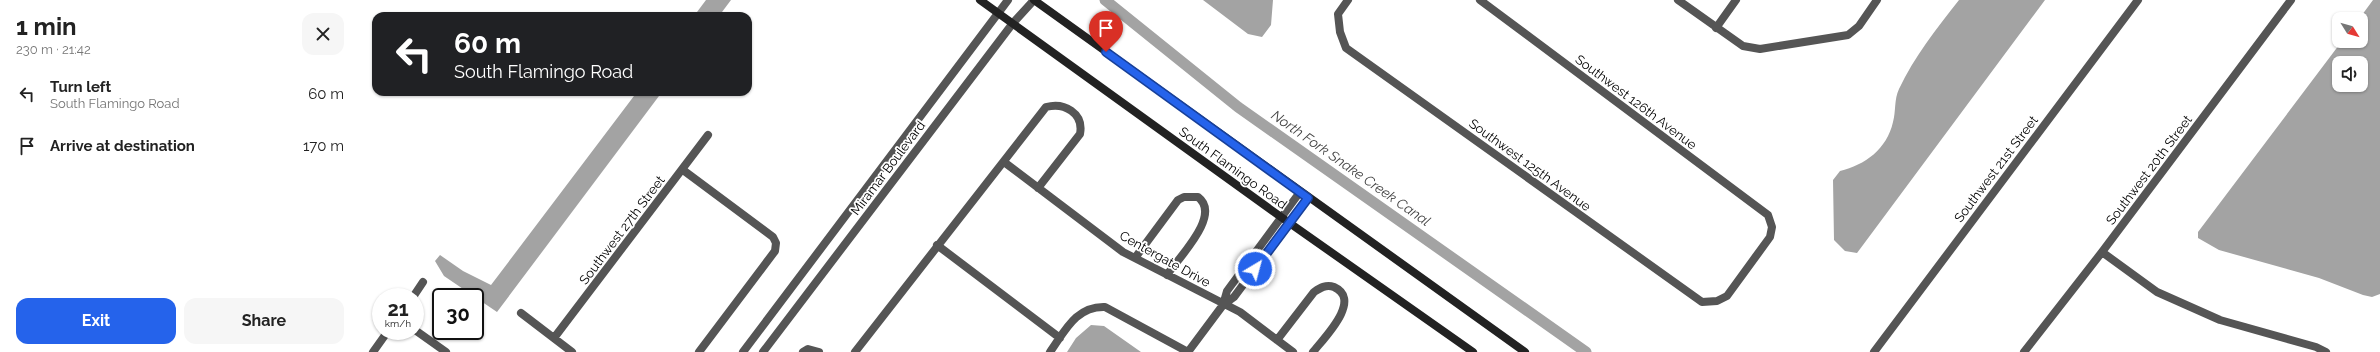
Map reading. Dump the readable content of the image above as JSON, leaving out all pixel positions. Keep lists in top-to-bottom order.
{
  "streets": {
    "main road": ["South Flamingo Road"],
    "street": [
      "Southwest 126th Avenue",
      "Southwest 125th Avenue",
      "Miramar Boulevard",
      "Southwest 21st Street",
      "Southwest 20th Street",
      "Southwest 27th Street",
      "Centergate Drive"
    ]
  },
  "crossings": [
    ["Southwest 126th Avenue", "Southwest 125th Avenue"],
    ["Miramar Boulevard", "South Flamingo Road"],
    ["South Flamingo Road", "Centergate Drive"]
  ],
  "water": ["North Fork Snake Creek Canal"],
  "north": "bottom right",
  "page": {
    "heading": ["1 min", "230 m · 21:42"],
    "turn": ["60 m", "South Flamingo Road"],
    "list": [
      {
        "name": "Turn left",
        "note": "South Flamingo Road",
        "value": "60 m"
      },
      {
        "name": "Arrive at destination",
        "value": "170 m"
      }
    ],
    "speed": "21 km/h",
    "limit": "30",
    "buttons": ["Exit", "Share"]
  }
}
